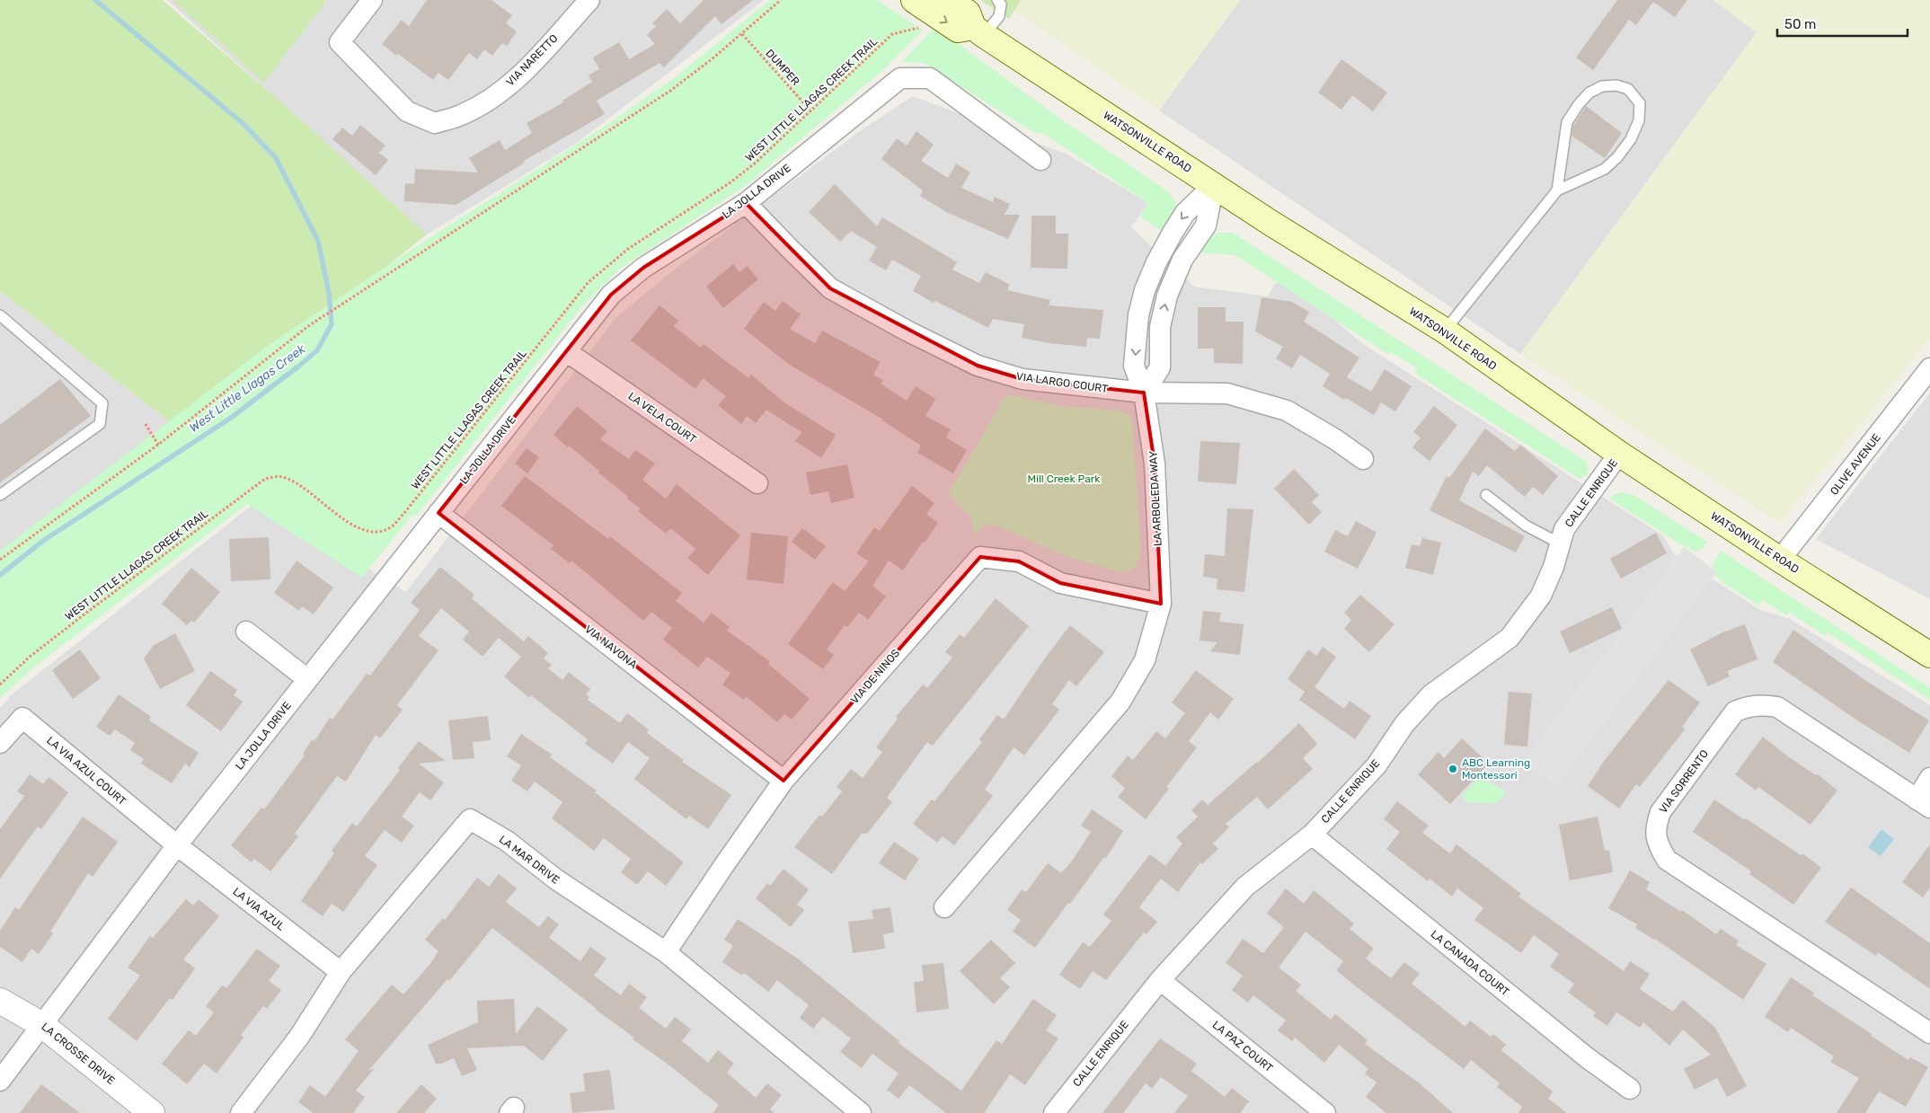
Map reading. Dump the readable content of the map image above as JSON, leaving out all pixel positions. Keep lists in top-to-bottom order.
{
  "streets": {
    "main road": ["WATSONVILLE ROAD"],
    "street": [
      "VIA NARETTO",
      "LA JOLLA DRIVE",
      "VIA LARGO COURT",
      "LA VELA COURT",
      "OLIVE AVENUE",
      "CALLE ENRIQUE",
      "LA ARBOLEDA WAY",
      "VIA NAVONA",
      "VIA DE NINOS",
      "LA VIA AZUL COURT",
      "VIA SORRENTO",
      "LA MAR DRIVE",
      "LA VIA AZUL",
      "LA CANADA COURT",
      "LA PAZ COURT",
      "LA CROSSE DRIVE"
    ],
    "path": ["DUMPER", "WEST LITTLE LLAGAS CREEK TRAIL"]
  },
  "crossings": [
    ["DUMPER", "WEST LITTLE LLAGAS CREEK TRAIL"],
    ["WEST LITTLE LLAGAS CREEK TRAIL", "WATSONVILLE ROAD"],
    ["WATSONVILLE ROAD", "OLIVE AVENUE"],
    ["WATSONVILLE ROAD", "CALLE ENRIQUE"],
    ["LA JOLLA DRIVE", "VIA LARGO COURT"],
    ["LA JOLLA DRIVE", "LA VELA COURT"],
    ["LA JOLLA DRIVE", "VIA NAVONA"],
    ["LA JOLLA DRIVE", "LA VIA AZUL COURT"],
    ["LA JOLLA DRIVE", "LA VIA AZUL"],
    ["LA JOLLA DRIVE", "LA CROSSE DRIVE"],
    ["VIA LARGO COURT", "LA ARBOLEDA WAY"],
    ["CALLE ENRIQUE", "LA CANADA COURT"],
    ["CALLE ENRIQUE", "LA PAZ COURT"],
    ["LA ARBOLEDA WAY", "VIA DE NINOS"],
    ["VIA NAVONA", "VIA DE NINOS"],
    ["VIA DE NINOS", "LA MAR DRIVE"],
    ["LA VIA AZUL COURT", "LA VIA AZUL"],
    ["LA MAR DRIVE", "LA VIA AZUL"]
  ],
  "water": ["West Little Llagas Creek"],
  "parks": ["Mill Creek Park"],
  "places": ["ABC Learning Montessori"],
  "scale_bar": "50 m"
}
